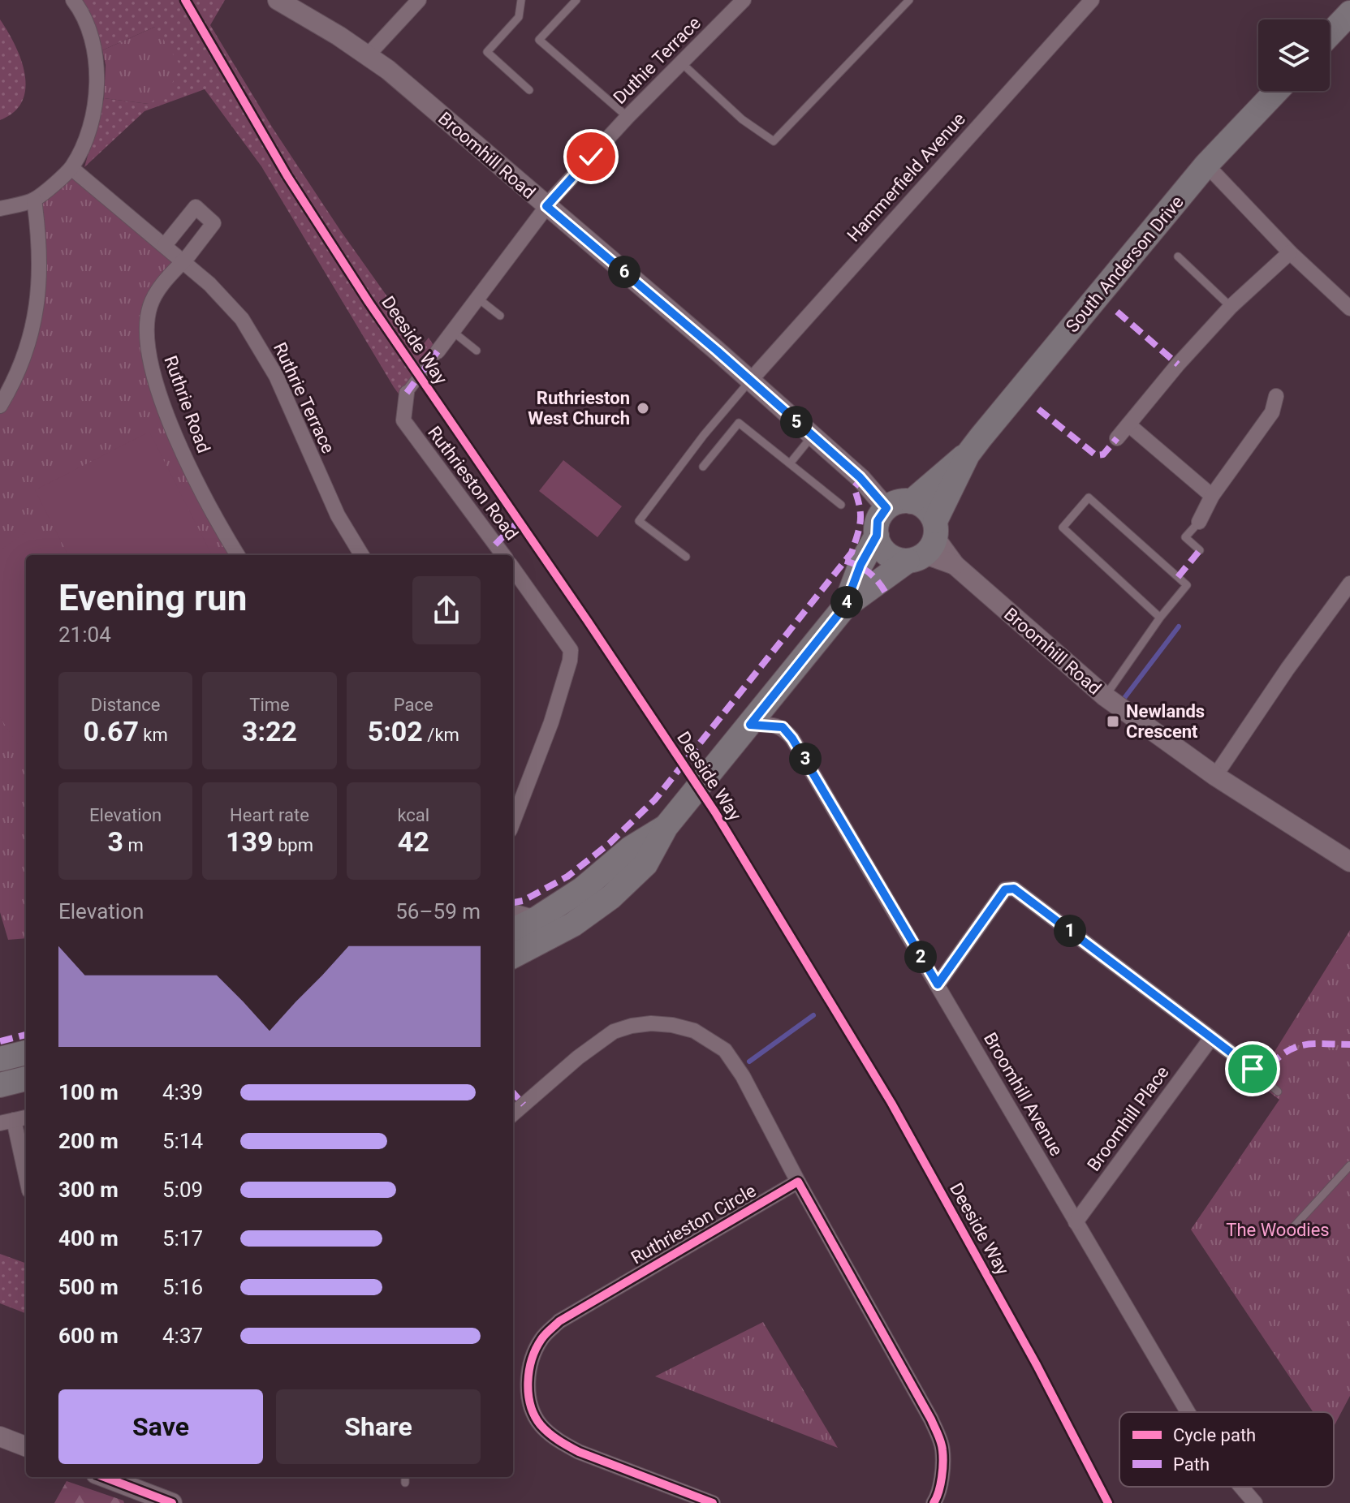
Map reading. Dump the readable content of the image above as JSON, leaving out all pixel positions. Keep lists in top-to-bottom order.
{
  "streets": {
    "main road": ["South Anderson Drive"],
    "street": [
      "Duthie Terrace",
      "Broomhill Road",
      "Hammerfield Avenue",
      "Ruthrie Terrace",
      "Ruthrie Road",
      "Ruthrieston Road",
      "Broomhill Avenue",
      "Broomhill Place",
      "Ruthrieston Circle"
    ],
    "cycle path": ["Deeside Way"]
  },
  "crossings": [
    ["Duthie Terrace", "Broomhill Road"],
    ["Broomhill Road", "Hammerfield Avenue"],
    ["Ruthrie Terrace", "Ruthrie Road"],
    ["Broomhill Avenue", "Broomhill Place"]
  ],
  "parks": ["The Woodies"],
  "places": {
    "other": ["Ruthrieston West Church"],
    "transit": ["Newlands Crescent"]
  },
  "legend": ["Cycle path", "Path"],
  "page": {
    "pins": [
      "6",
      "5",
      "4",
      "3",
      "1",
      "2"
    ],
    "heading": ["Evening run", "21:04"],
    "stats": [
      ["Distance", "0.67 km"],
      ["Time", "3:22"],
      ["Pace", "5:02 /km"],
      ["Elevation", "3 m"],
      ["Heart rate", "139 bpm"],
      ["kcal", "42"]
    ],
    "chart": ["Elevation", "56–59 m"],
    "list": [
      {
        "name": "100 m",
        "note": "4:39"
      },
      {
        "name": "200 m",
        "note": "5:14"
      },
      {
        "name": "300 m",
        "note": "5:09"
      },
      {
        "name": "400 m",
        "note": "5:17"
      },
      {
        "name": "500 m",
        "note": "5:16"
      },
      {
        "name": "600 m",
        "note": "4:37"
      }
    ],
    "buttons": ["Save", "Share"]
  }
}
